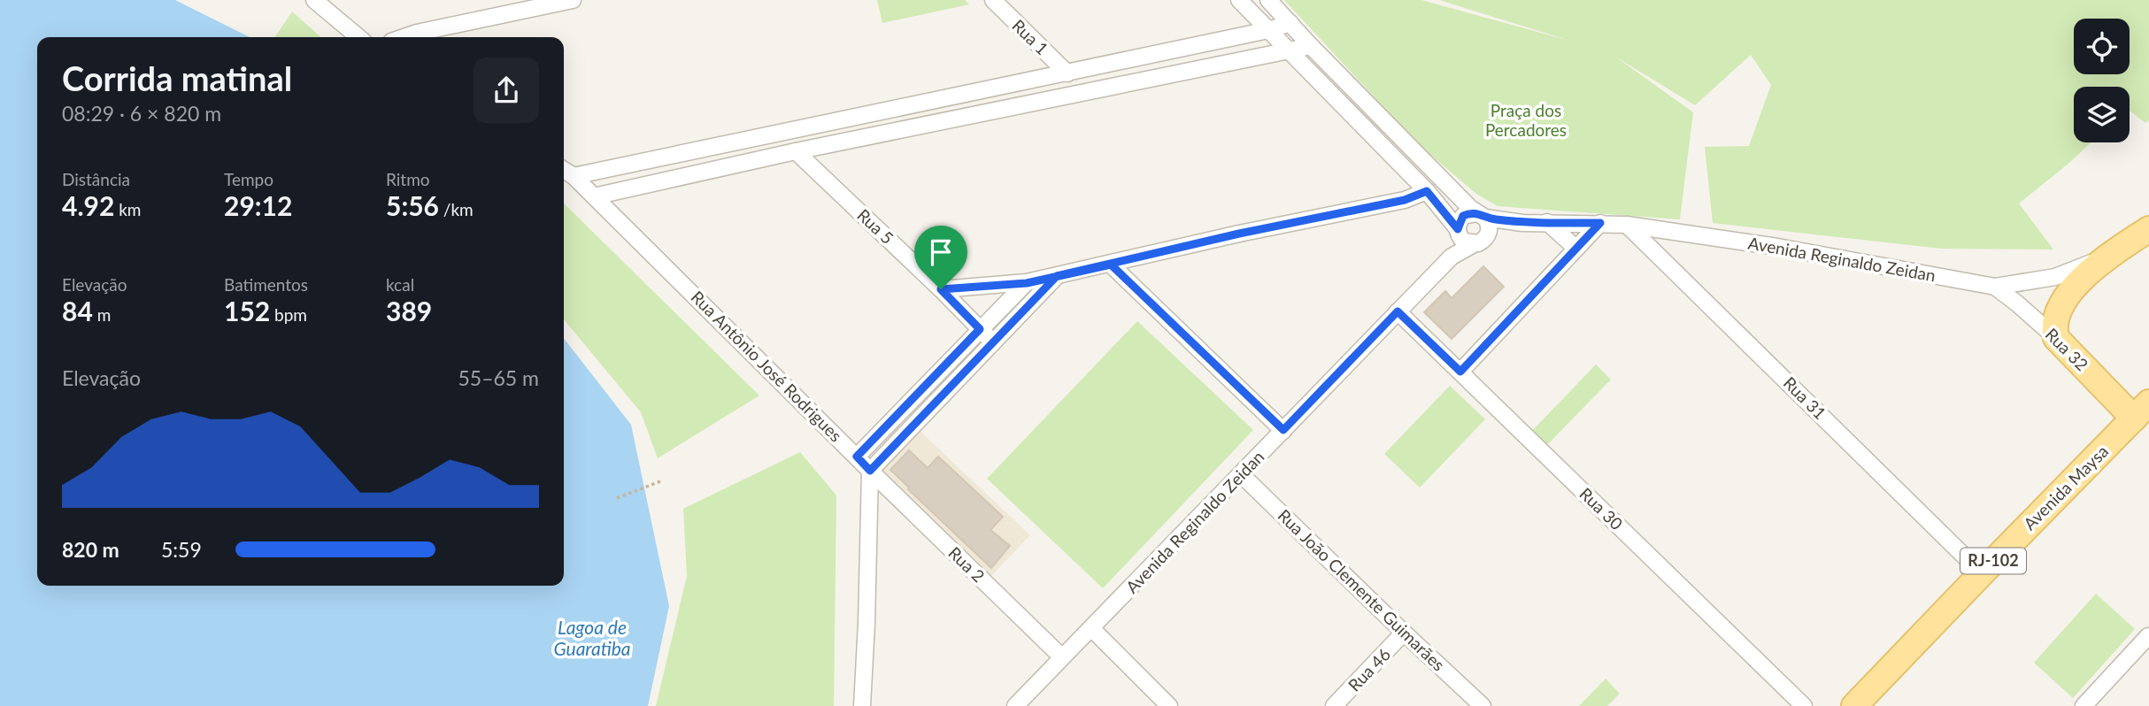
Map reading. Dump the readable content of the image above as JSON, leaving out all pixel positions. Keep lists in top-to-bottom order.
{
  "streets": {
    "main road": [
      "Avenida Reginaldo Zeidan",
      "Rua 32",
      "Avenida Maysa",
      "RJ-102"
    ],
    "street": [
      "Rua 1",
      "Rua 5",
      "Rua Antônio José Rodrigues",
      "Rua 31",
      "Rua 30",
      "Rua 2",
      "Rua João Clemente Guimarães",
      "Rua 46"
    ]
  },
  "crossings": [
    ["Avenida Reginaldo Zeidan", "Rua 32"],
    ["Avenida Reginaldo Zeidan", "Rua 31"],
    ["Avenida Reginaldo Zeidan", "Rua 30"],
    ["Avenida Reginaldo Zeidan", "Rua 2"],
    ["Avenida Reginaldo Zeidan", "Rua João Clemente Guimarães"],
    ["Rua 32", "Avenida Maysa"],
    ["Rua Antônio José Rodrigues", "Rua 2"],
    ["Rua 31", "Avenida Maysa"],
    ["Rua João Clemente Guimarães", "Rua 46"]
  ],
  "water": ["Lagoa de Guaratiba"],
  "parks": ["Praça dos Percadores"],
  "page": {
    "heading": ["Corrida matinal", "08:29 · 6 × 820 m"],
    "stats": [
      ["Distância", "4.92 km"],
      ["Tempo", "29:12"],
      ["Ritmo", "5:56 /km"],
      ["Elevação", "84 m"],
      ["Batimentos", "152 bpm"],
      ["kcal", "389"]
    ],
    "chart": ["Elevação", "55–65 m"],
    "list": [
      {
        "name": "820 m",
        "note": "5:59"
      }
    ]
  }
}
